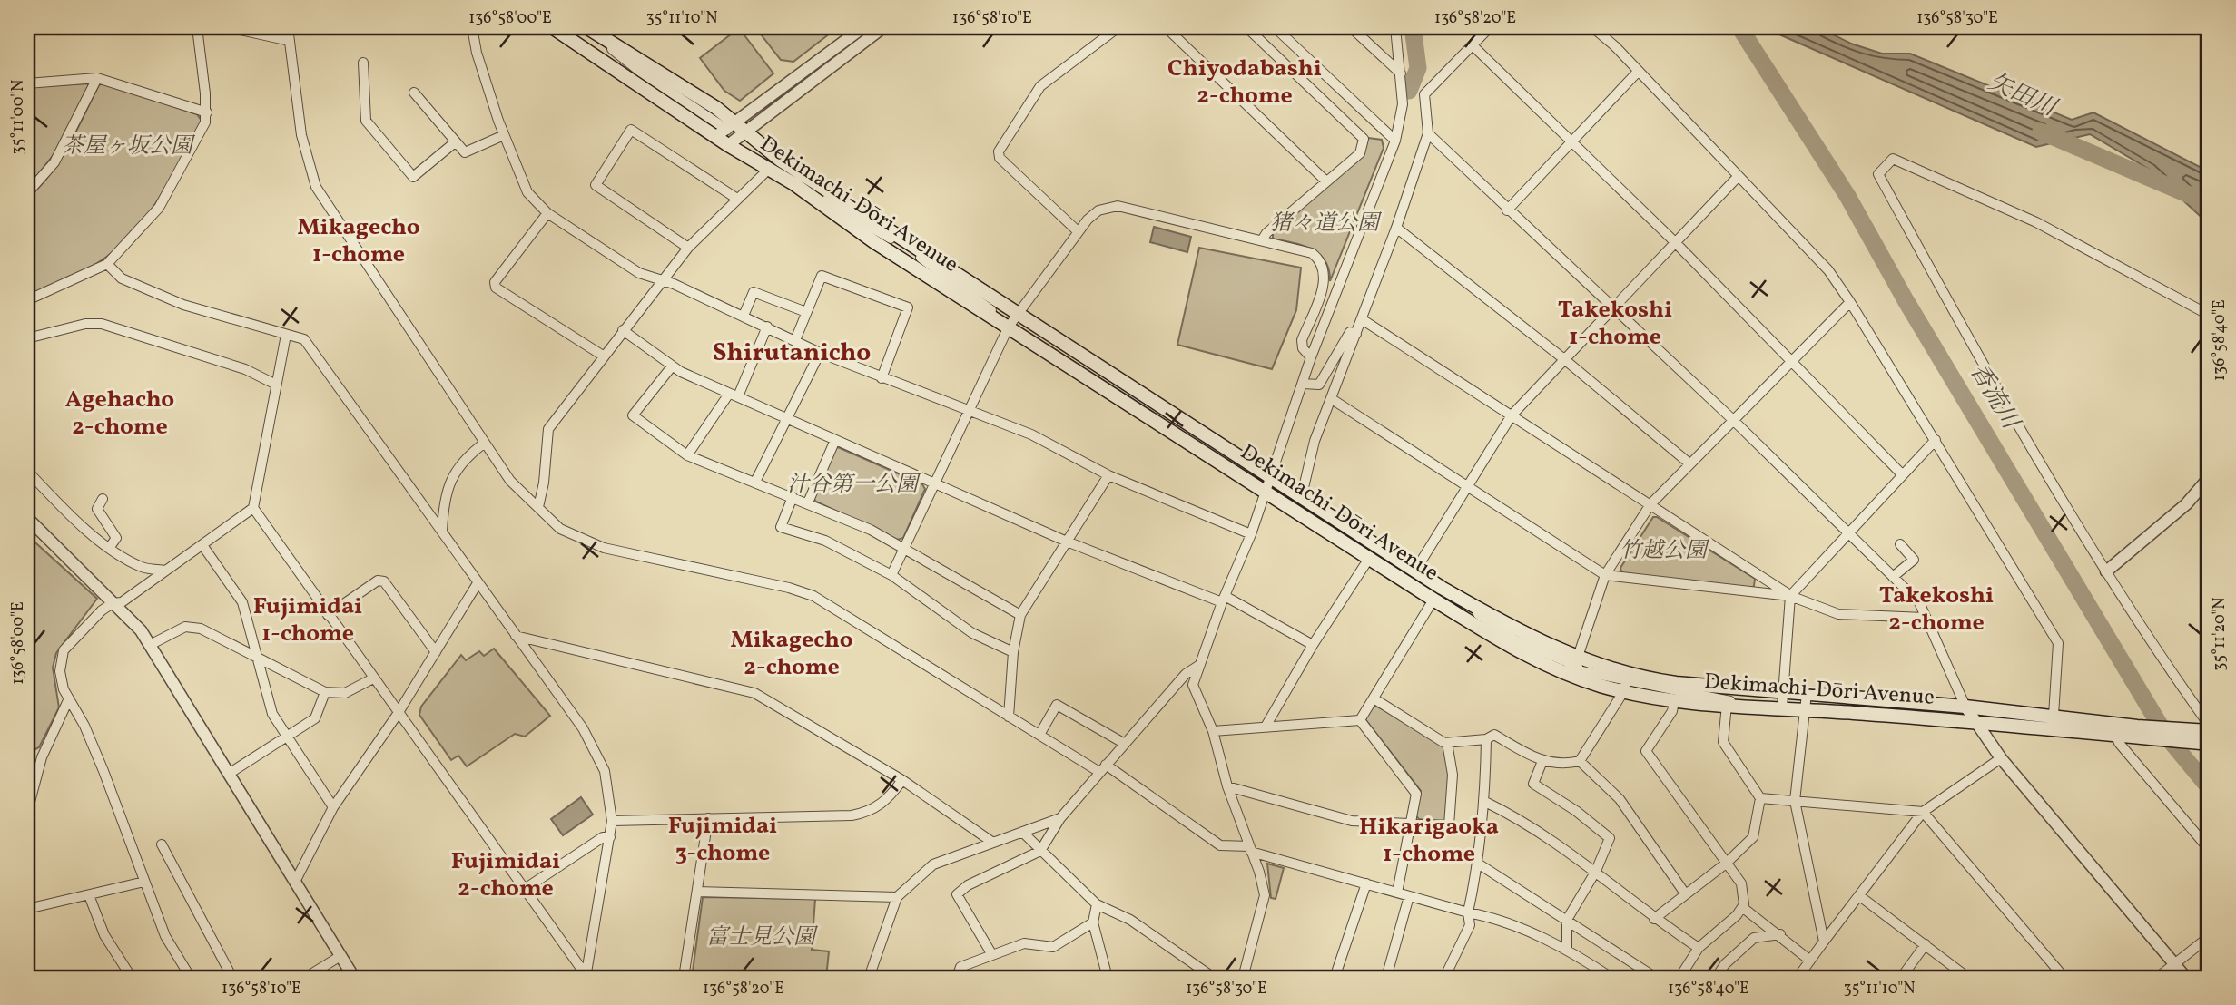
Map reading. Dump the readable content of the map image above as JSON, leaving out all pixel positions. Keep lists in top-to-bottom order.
{
  "streets": {
    "main road": ["Dekimachi-Dōri Avenue"]
  },
  "districts": [
    "Chiyodabashi 2-chome",
    "Mikagecho 1-chome",
    "Takekoshi 1-chome",
    "Shirutanicho",
    "Agehacho 2-chome",
    "Takekoshi 2-chome",
    "Fujimidai 1-chome",
    "Mikagecho 2-chome",
    "Fujimidai 3-chome",
    "Hikarigaoka 1-chome",
    "Fujimidai 2-chome"
  ],
  "water": ["矢田川", "香流川"],
  "parks": [
    "茶屋ヶ坂公園",
    "猪々道公園",
    "汁谷第一公園",
    "竹越公園",
    "富士見公園"
  ],
  "coordinates": [
    "136°58'00\"E",
    "35°11'10\"N",
    "136°58'10\"E",
    "136°58'20\"E",
    "136°58'30\"E",
    "35°11'00\"N",
    "136°58'40\"E",
    "35°11'20\"N"
  ]
}
